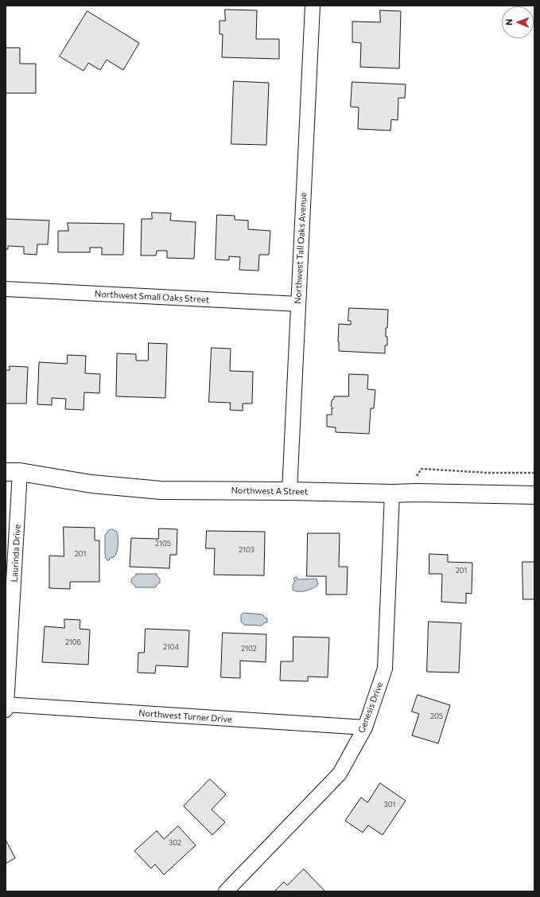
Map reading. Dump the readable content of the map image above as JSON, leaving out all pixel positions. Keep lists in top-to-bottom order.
{
  "streets": {
    "street": [
      "Northwest Tall Oaks Avenue",
      "Northwest Small Oaks Street",
      "Northwest A Street",
      "Laurinda Drive",
      "Genesis Drive",
      "Northwest Turner Drive"
    ]
  },
  "crossings": [
    ["Northwest Tall Oaks Avenue", "Northwest Small Oaks Street"],
    ["Northwest Tall Oaks Avenue", "Northwest A Street"],
    ["Northwest A Street", "Laurinda Drive"],
    ["Northwest A Street", "Genesis Drive"],
    ["Laurinda Drive", "Northwest Turner Drive"],
    ["Genesis Drive", "Northwest Turner Drive"]
  ],
  "house_numbers": [
    "2105",
    "2103",
    "201",
    "201",
    "2106",
    "2104",
    "2102",
    "205",
    "301",
    "302"
  ],
  "north": "left"
}
